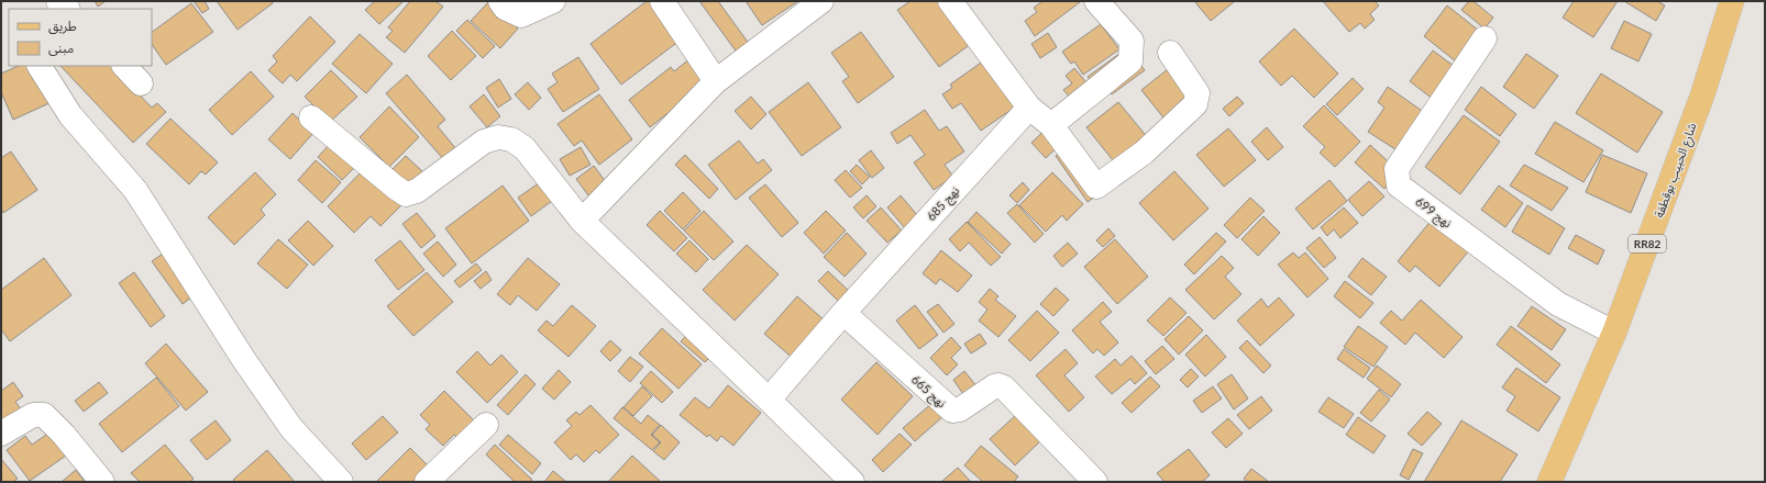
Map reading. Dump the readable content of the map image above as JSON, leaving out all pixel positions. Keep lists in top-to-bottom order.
{
  "streets": {
    "main road": ["شارع الحبيب بوقطفة", "RR82"],
    "street": ["نهج 685", "نهج 699", "نهج 665"]
  },
  "crossings": [
    ["شارع الحبيب بوقطفة", "نهج 699"],
    ["نهج 685", "نهج 665"]
  ],
  "legend": ["طريق", "مبنى"]
}
